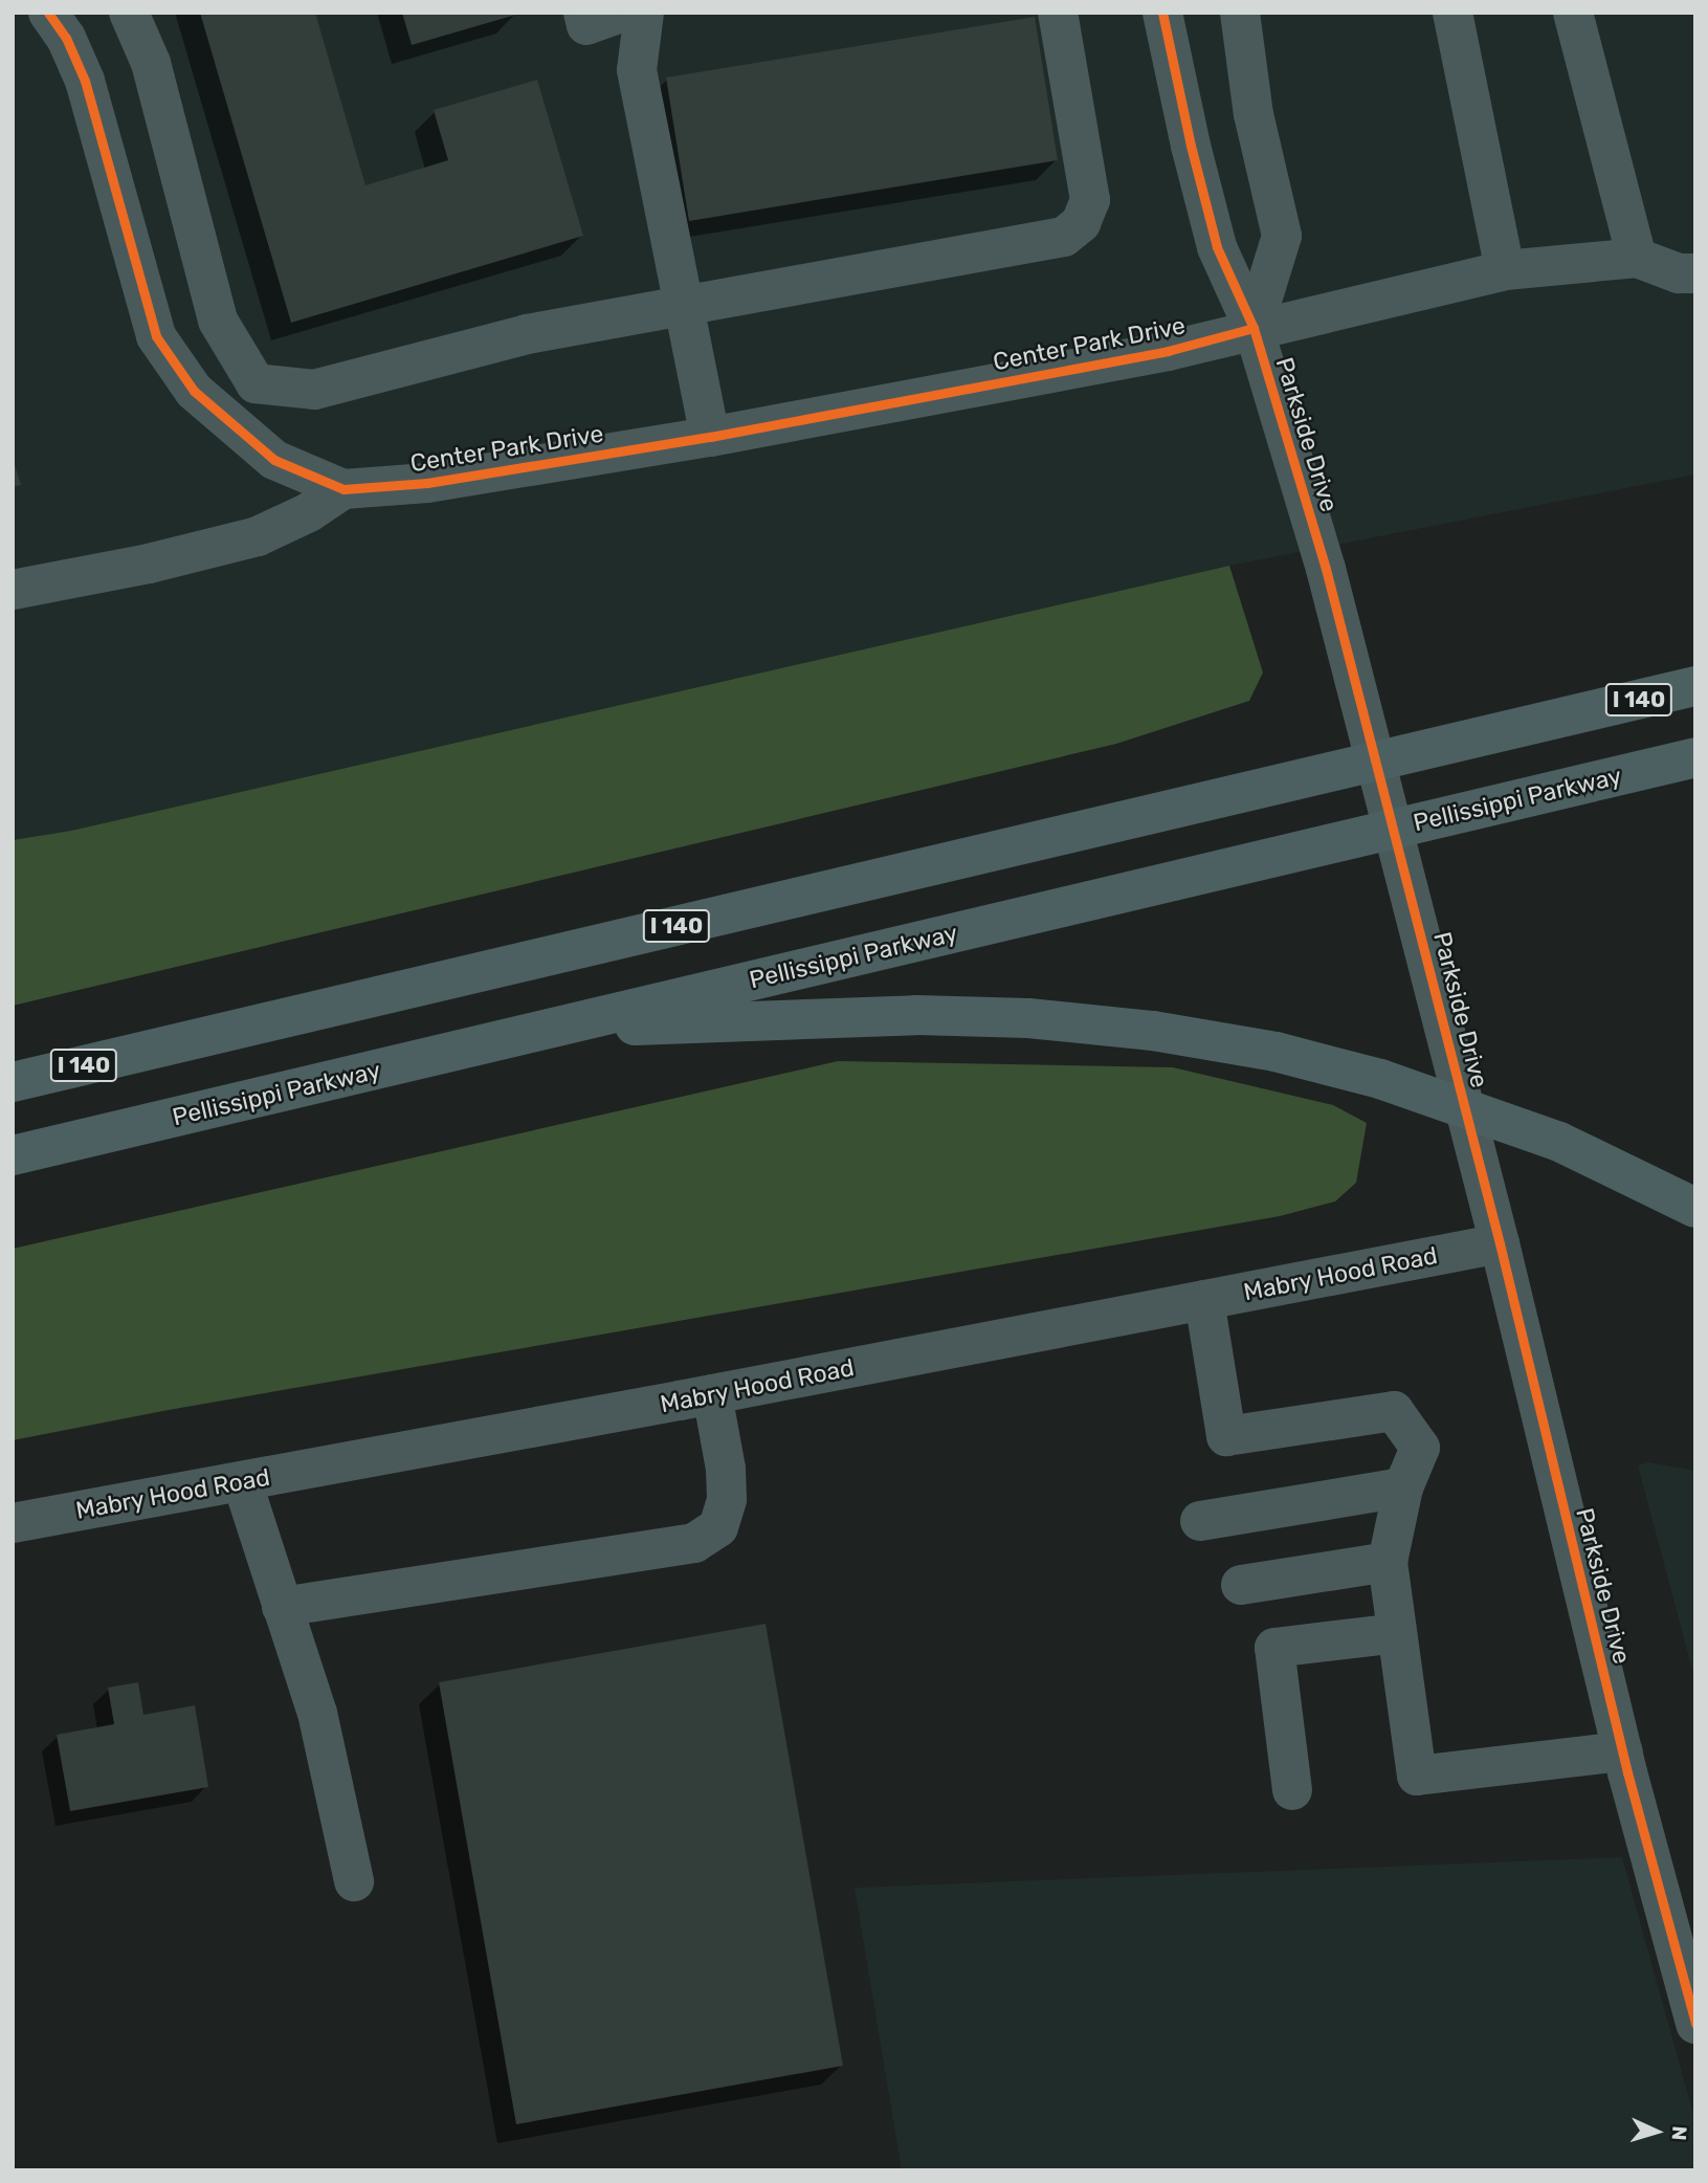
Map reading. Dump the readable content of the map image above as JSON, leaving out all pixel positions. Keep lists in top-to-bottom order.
{
  "streets": {
    "highway": ["I 140", "Pellissippi Parkway"],
    "street": ["Center Park Drive", "Parkside Drive", "Mabry Hood Road"]
  },
  "crossings": [
    ["Center Park Drive", "Parkside Drive"],
    ["Parkside Drive", "Mabry Hood Road"]
  ],
  "north": "right"
}
